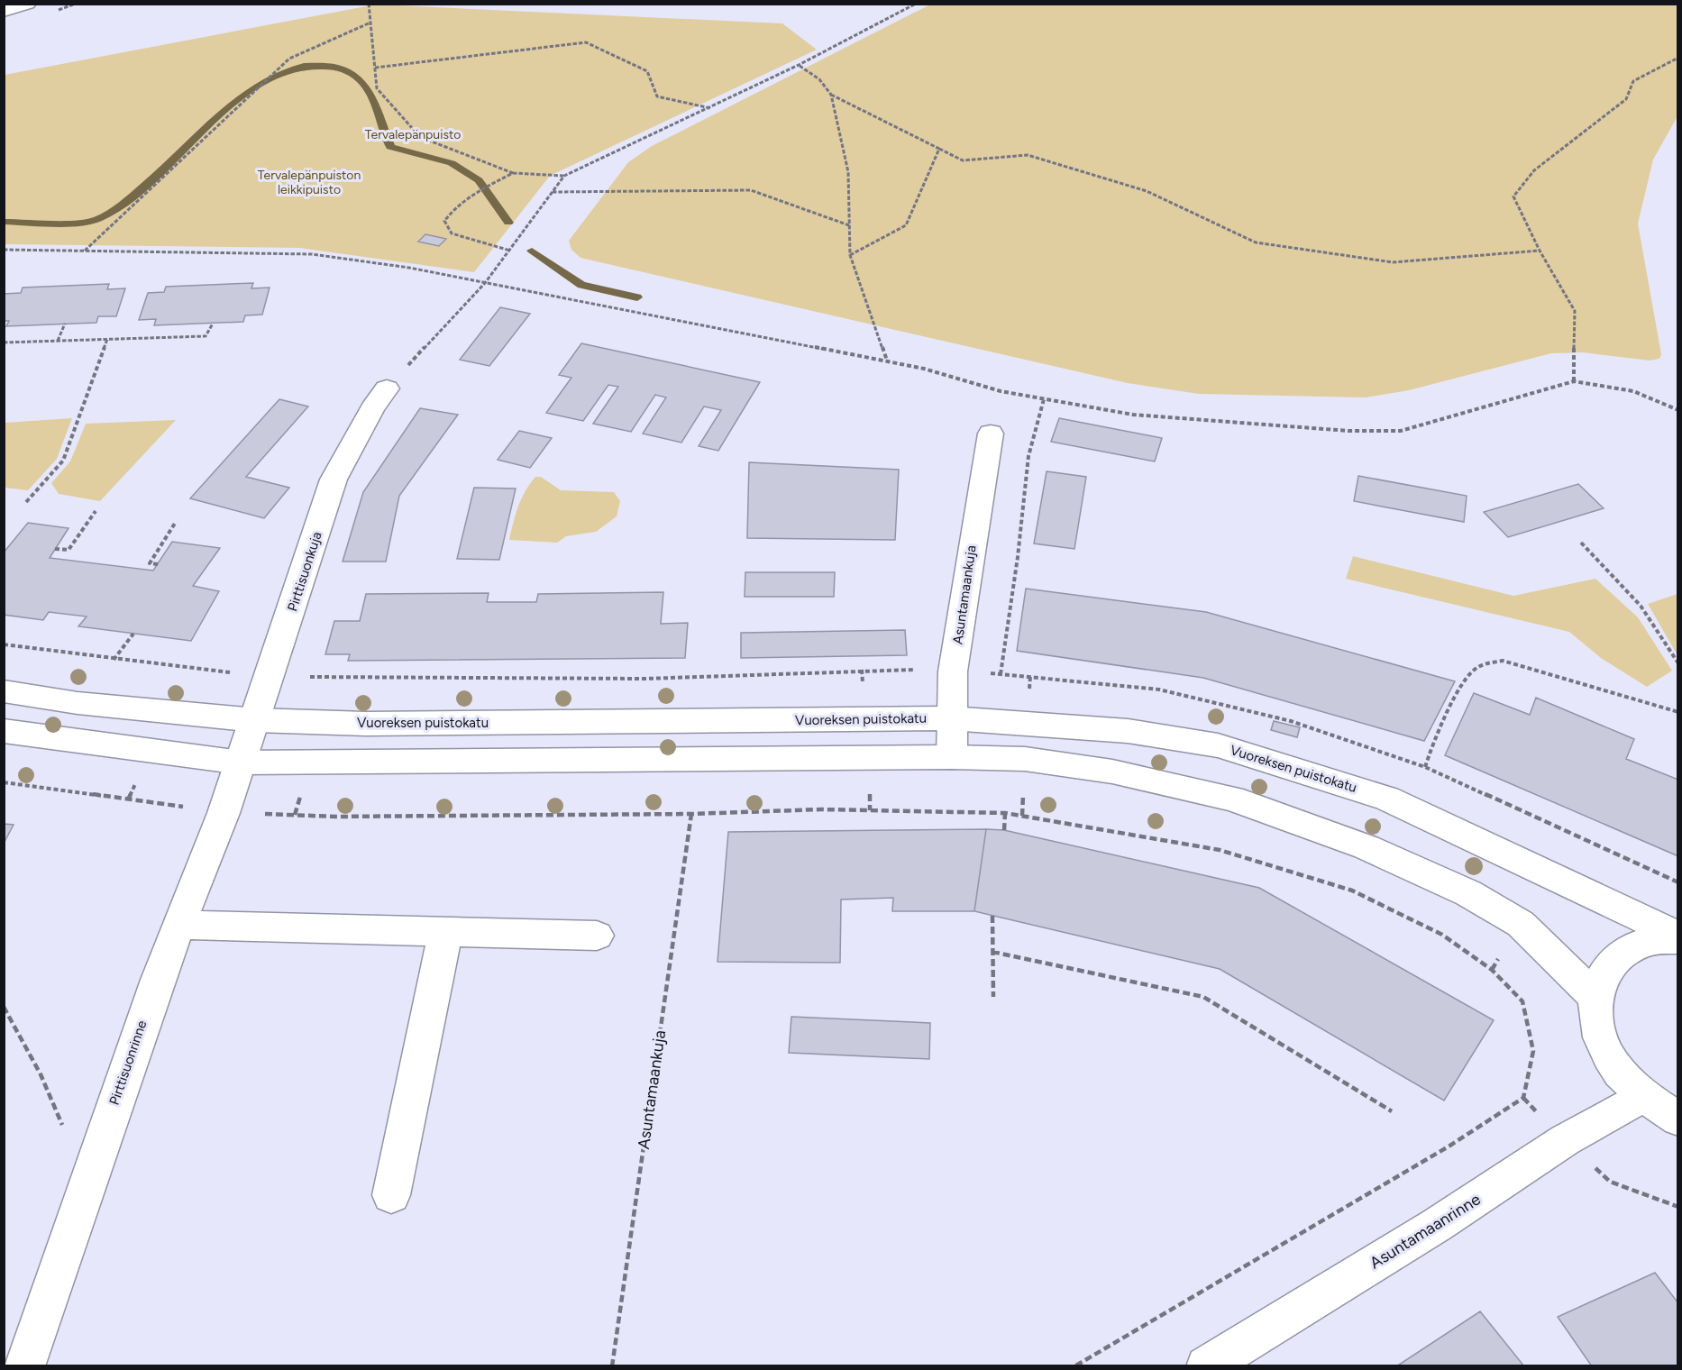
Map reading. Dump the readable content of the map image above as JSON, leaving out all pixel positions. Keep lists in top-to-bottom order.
{
  "streets": {
    "main road": [
      "Pirttisuonkuja",
      "Asuntamaankuja",
      "Vuoreksen puistokatu",
      "Pirttisuonrinne",
      "Asuntamaanrinne"
    ]
  },
  "crossings": [
    ["Pirttisuonkuja", "Vuoreksen puistokatu"],
    ["Pirttisuonkuja", "Pirttisuonrinne"],
    ["Asuntamaankuja", "Vuoreksen puistokatu"]
  ],
  "parks": ["Tervalepänpuisto", "Tervalepänpuiston leikkipuisto"]
}
